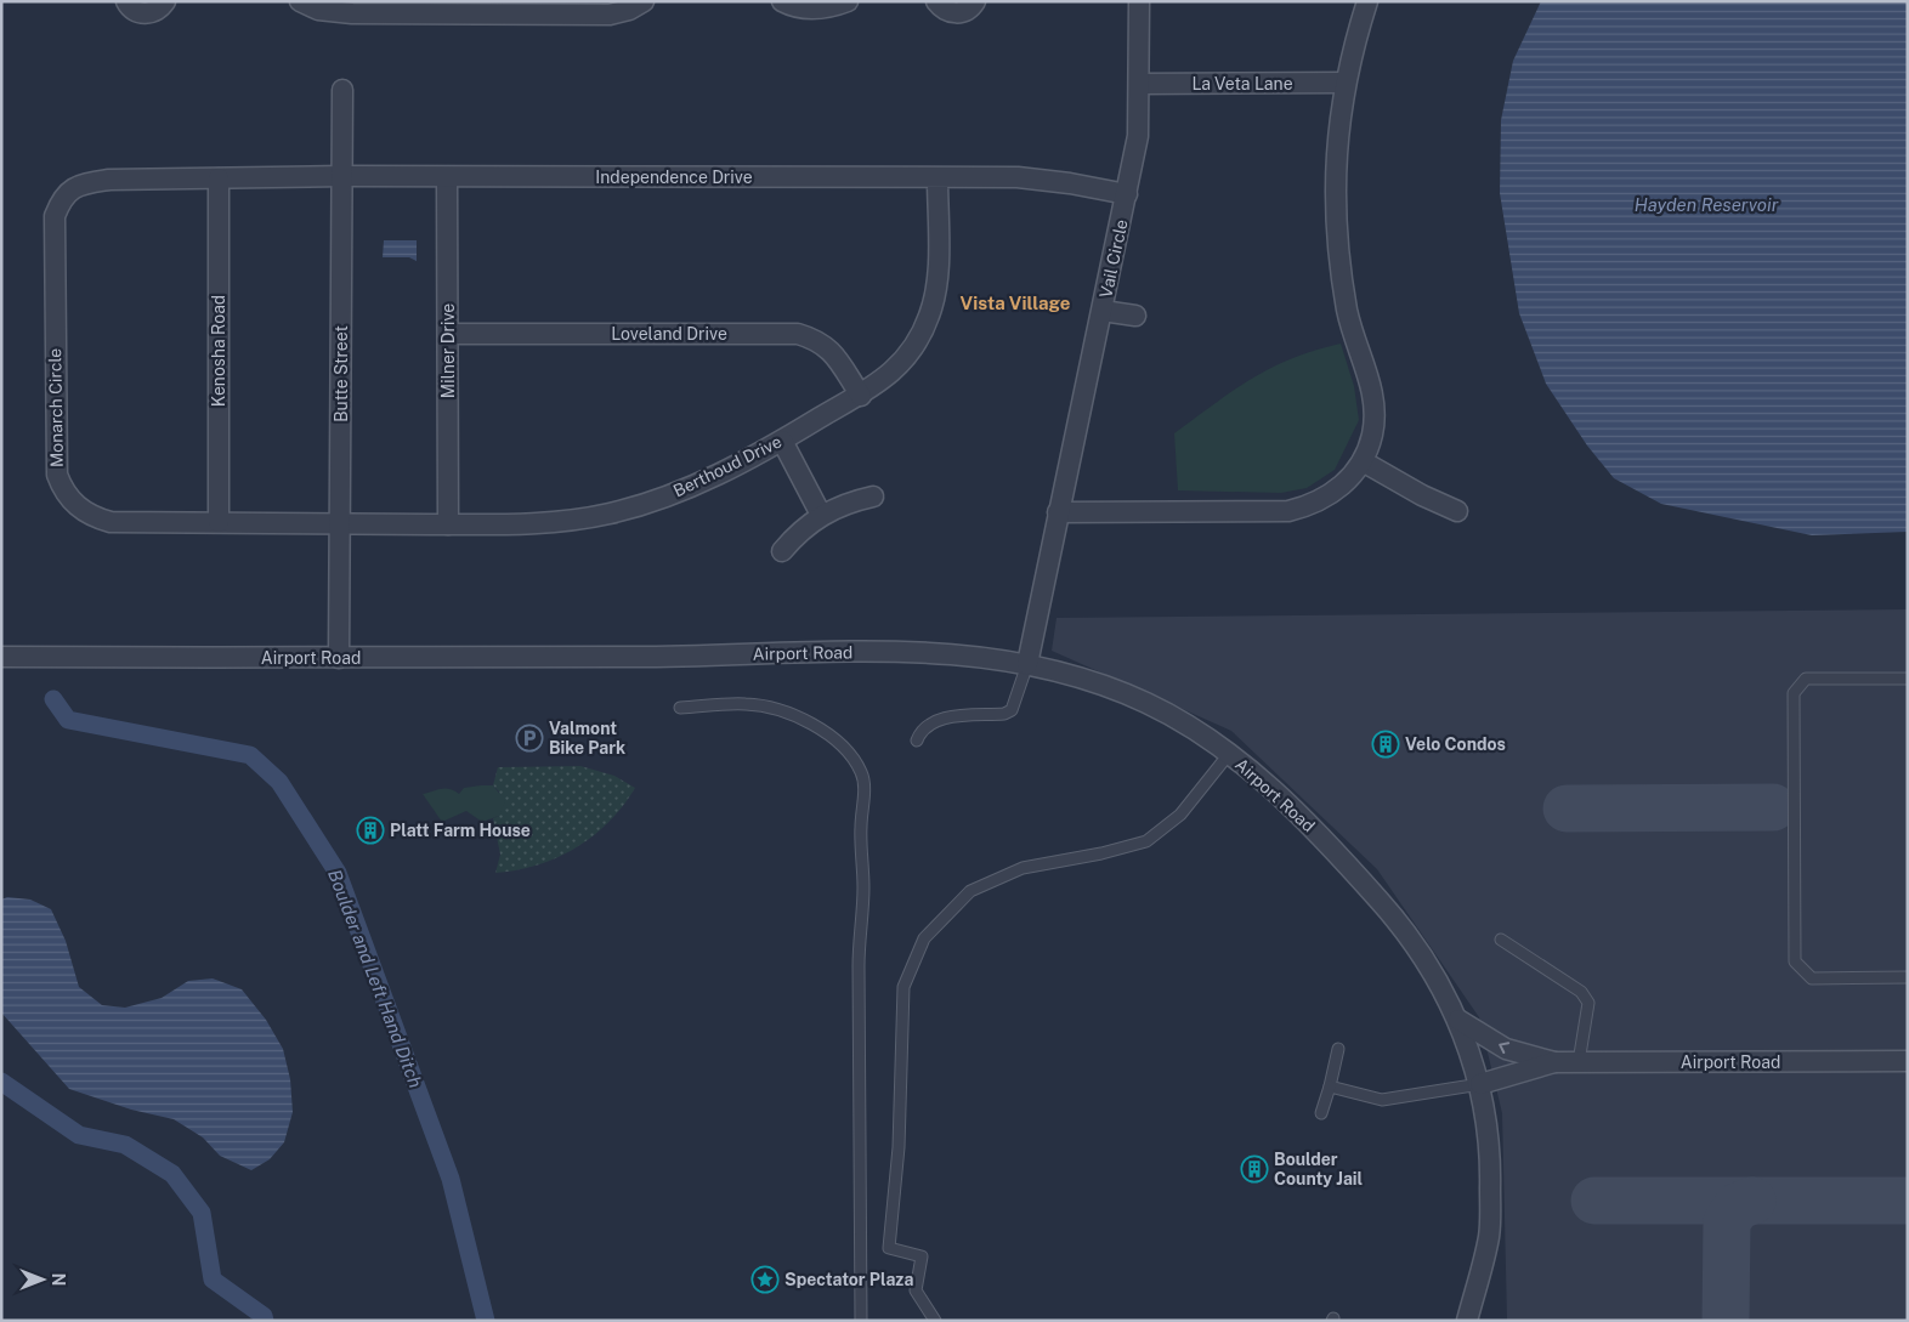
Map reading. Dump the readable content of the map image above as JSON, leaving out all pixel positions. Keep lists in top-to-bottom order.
{
  "streets": {
    "street": [
      "La Veta Lane",
      "Independence Drive",
      "Vail Circle",
      "Loveland Drive",
      "Kenosha Road",
      "Milner Drive",
      "Butte Street",
      "Monarch Circle",
      "Berthoud Drive",
      "Airport Road"
    ]
  },
  "crossings": [
    ["La Veta Lane", "Vail Circle"],
    ["Independence Drive", "Vail Circle"],
    ["Independence Drive", "Kenosha Road"],
    ["Independence Drive", "Milner Drive"],
    ["Independence Drive", "Butte Street"],
    ["Independence Drive", "Monarch Circle"],
    ["Independence Drive", "Berthoud Drive"],
    ["Vail Circle", "Airport Road"],
    ["Loveland Drive", "Milner Drive"],
    ["Loveland Drive", "Berthoud Drive"],
    ["Kenosha Road", "Monarch Circle"],
    ["Milner Drive", "Berthoud Drive"],
    ["Butte Street", "Monarch Circle"],
    ["Butte Street", "Berthoud Drive"],
    ["Butte Street", "Airport Road"],
    ["Monarch Circle", "Berthoud Drive"]
  ],
  "districts": ["Vista Village"],
  "water": ["Hayden Reservoir", "Boulder and Left Hand Ditch"],
  "places": {
    "parking": ["Valmont Bike Park"],
    "building": ["Velo Condos", "Platt Farm House", "Boulder County Jail"],
    "place": ["Spectator Plaza"]
  },
  "north": "right"
}
